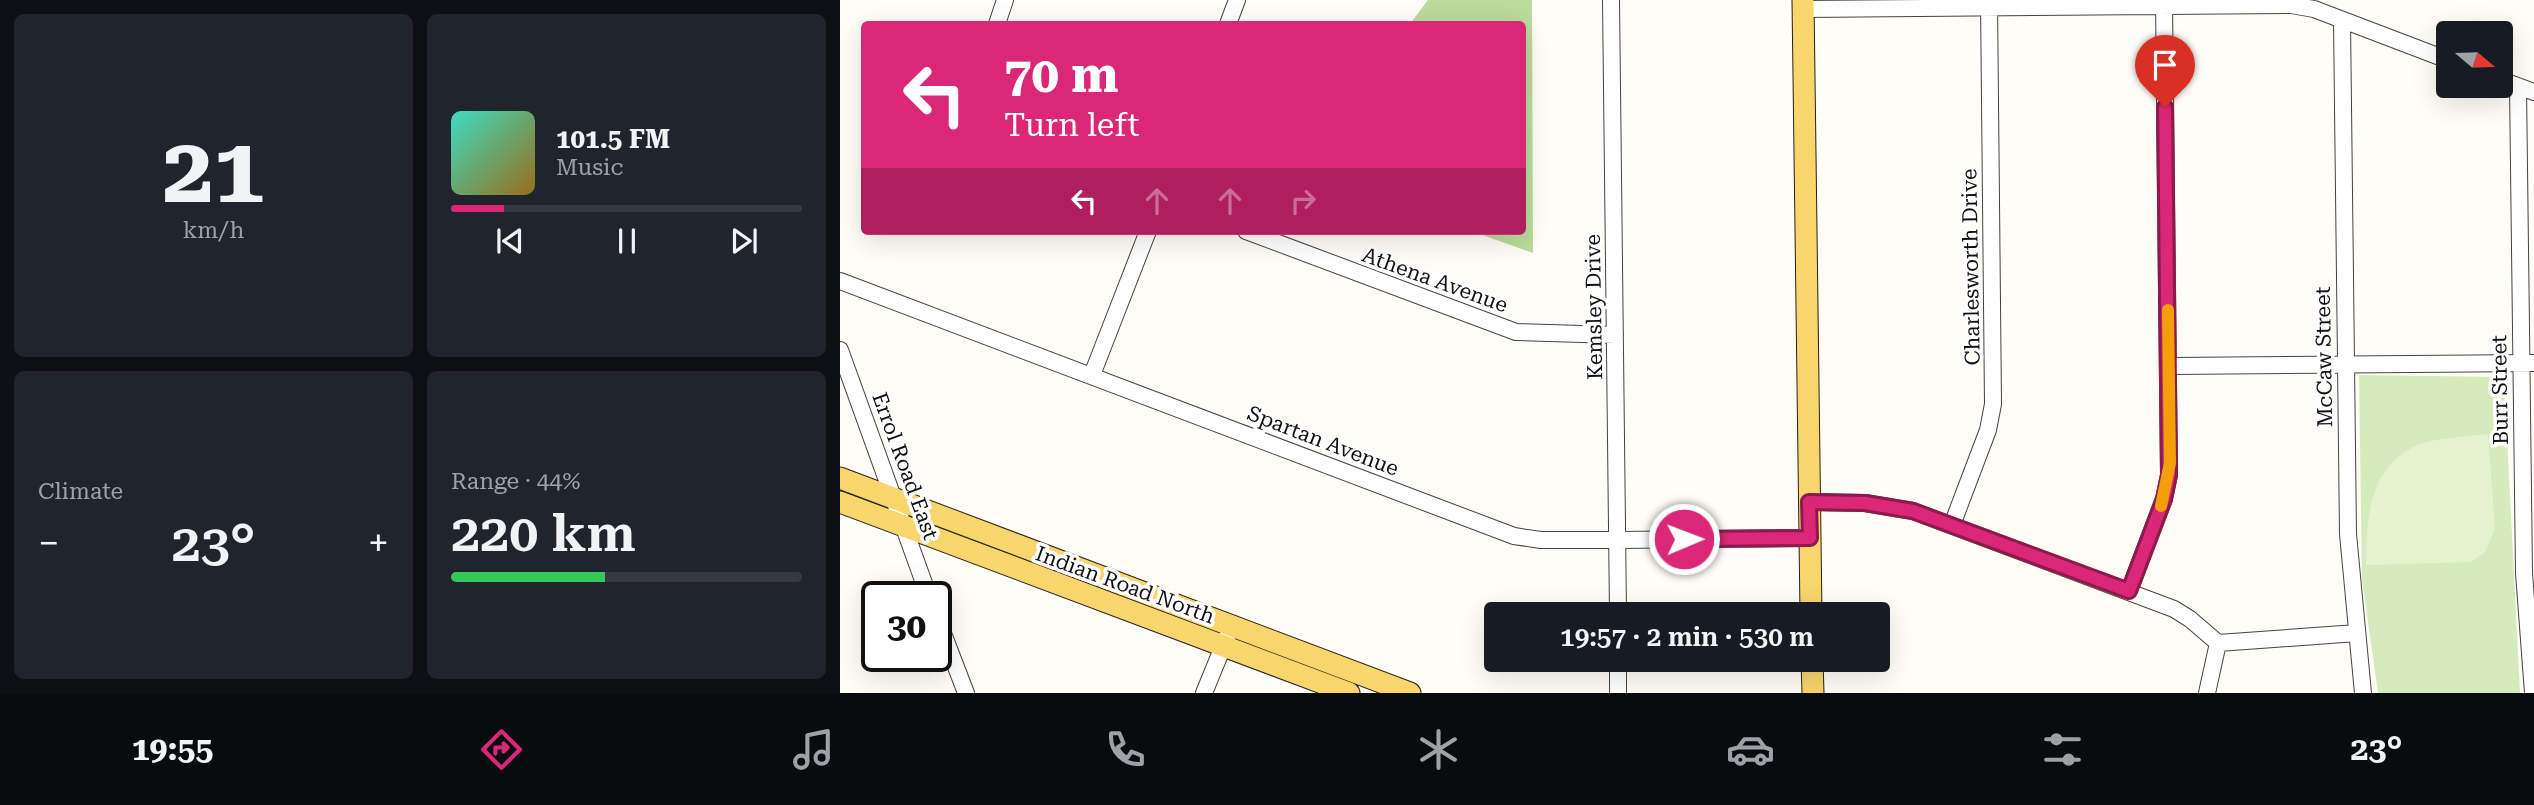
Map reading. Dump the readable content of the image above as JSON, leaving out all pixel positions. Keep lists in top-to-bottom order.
{
  "streets": {
    "main road": ["Indian Road North"],
    "street": [
      "Charlesworth Drive",
      "Athena Avenue",
      "Kemsley Drive",
      "McCaw Street",
      "Burr Street",
      "Spartan Avenue",
      "Errol Road East"
    ]
  },
  "crossings": [
    ["Athena Avenue", "Kemsley Drive"],
    ["Kemsley Drive", "Spartan Avenue"],
    ["Errol Road East", "Indian Road North"]
  ],
  "north": "right",
  "page": {
    "tile": [
      ["21", "km/h"],
      "Climate",
      ["Range · 44%", "220 km"]
    ],
    "turn": ["70 m", "Turn left"],
    "song": ["101.5 FM", "Music"],
    "heat": ["−", "23°", "+"],
    "limit": "30",
    "trip": "19:57 · 2 min · 530 m",
    "tabs": ["19:55", "23°"]
  }
}
